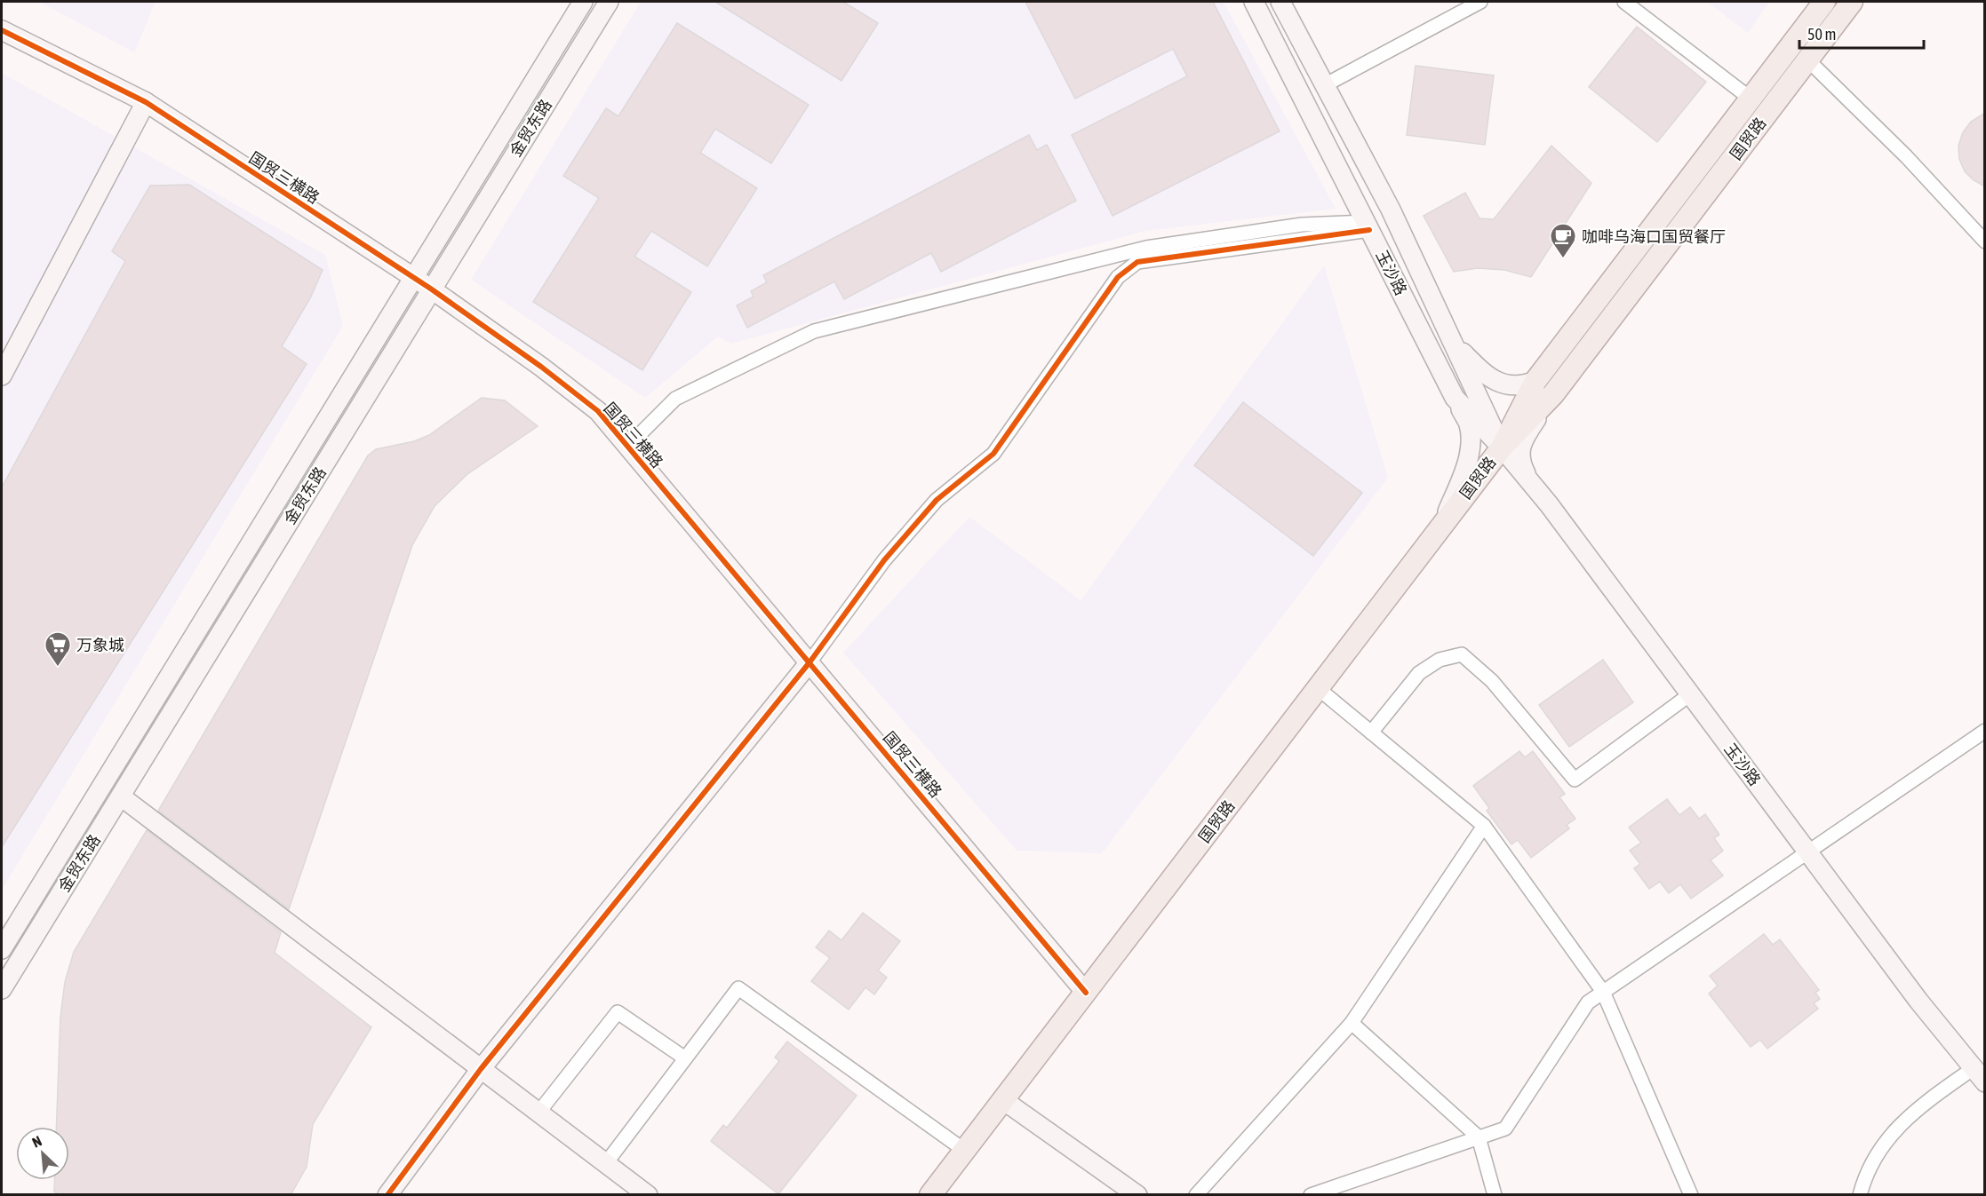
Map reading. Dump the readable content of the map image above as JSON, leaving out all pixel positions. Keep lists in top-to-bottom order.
{
  "streets": {
    "main road": [
      "金贸东路",
      "国贸路",
      "国贸三横路",
      "玉沙路"
    ]
  },
  "crossings": [
    ["金贸东路", "国贸三横路"],
    ["国贸路", "国贸三横路"],
    ["国贸路", "玉沙路"]
  ],
  "places": {
    "cafe": ["咖啡乌海口国贸餐厅"],
    "supermarket": ["万象城"]
  },
  "scale_bar": "50 m",
  "north": "top left"
}
